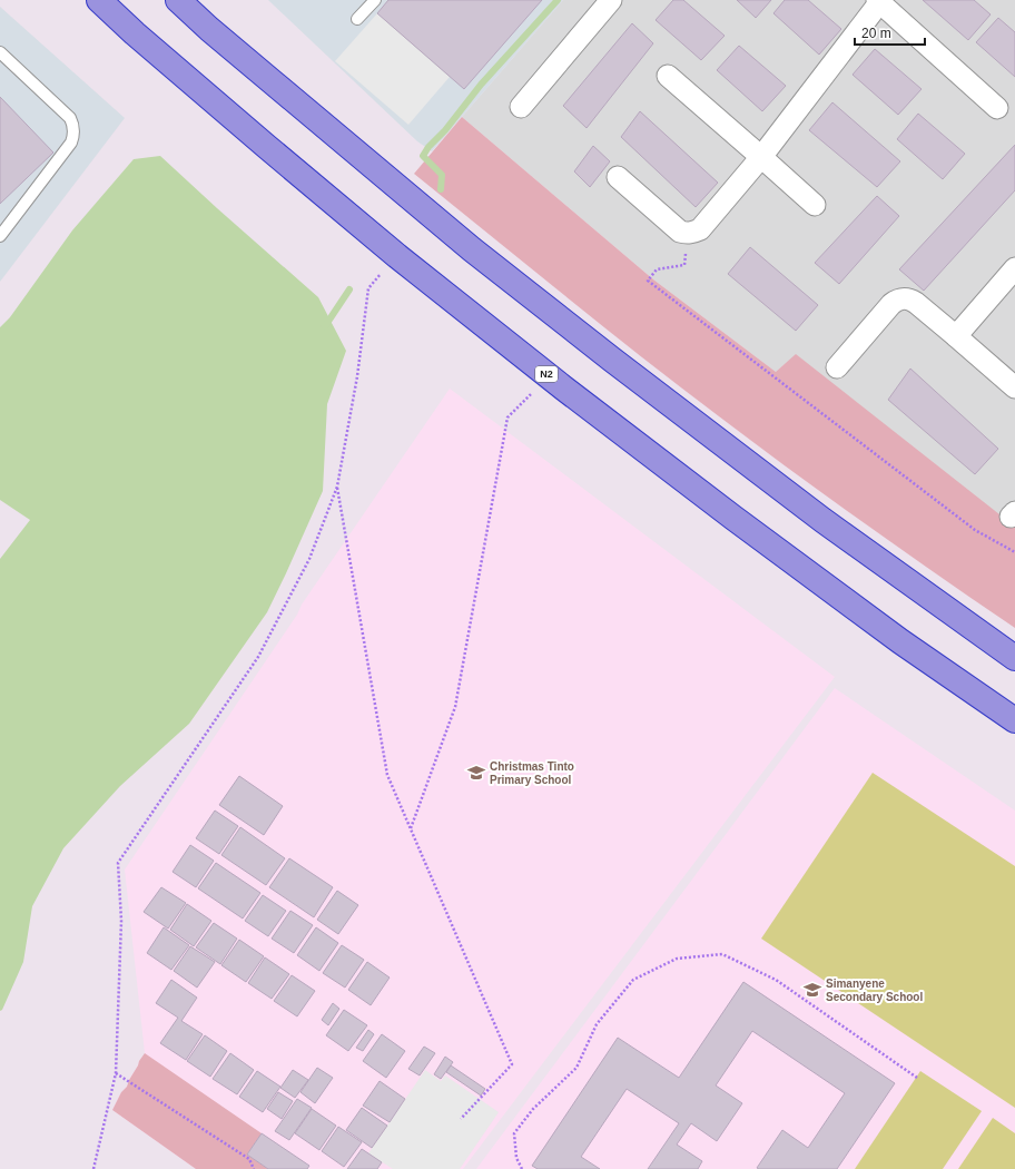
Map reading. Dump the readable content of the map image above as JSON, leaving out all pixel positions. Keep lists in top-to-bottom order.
{
  "streets": {
    "highway": ["N2"]
  },
  "places": {
    "school or university": ["Christmas Tinto Primary School", "Simanyene Secondary School"]
  },
  "scale_bar": "20 m"
}
